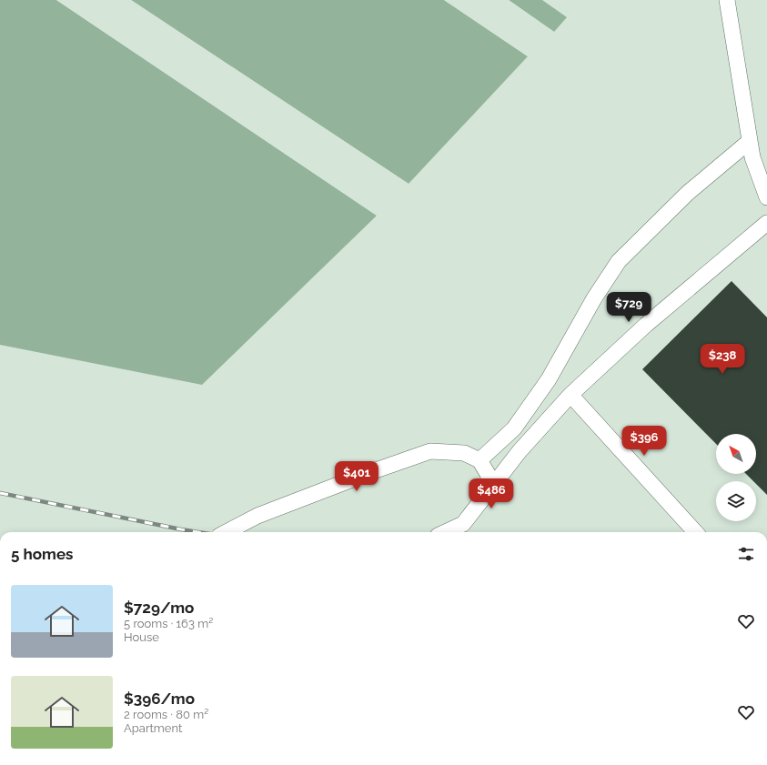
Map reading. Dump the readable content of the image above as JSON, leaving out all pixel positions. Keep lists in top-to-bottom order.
{
  "north": "top left",
  "page": {
    "price": [
      "$729",
      "$238",
      "$396",
      "$401",
      "$486"
    ],
    "heading": "5 homes",
    "list": [
      {
        "name": "$729/mo",
        "note": "5 rooms · 163 m² · House"
      },
      {
        "name": "$396/mo",
        "note": "2 rooms · 80 m² · Apartment"
      }
    ]
  }
}
